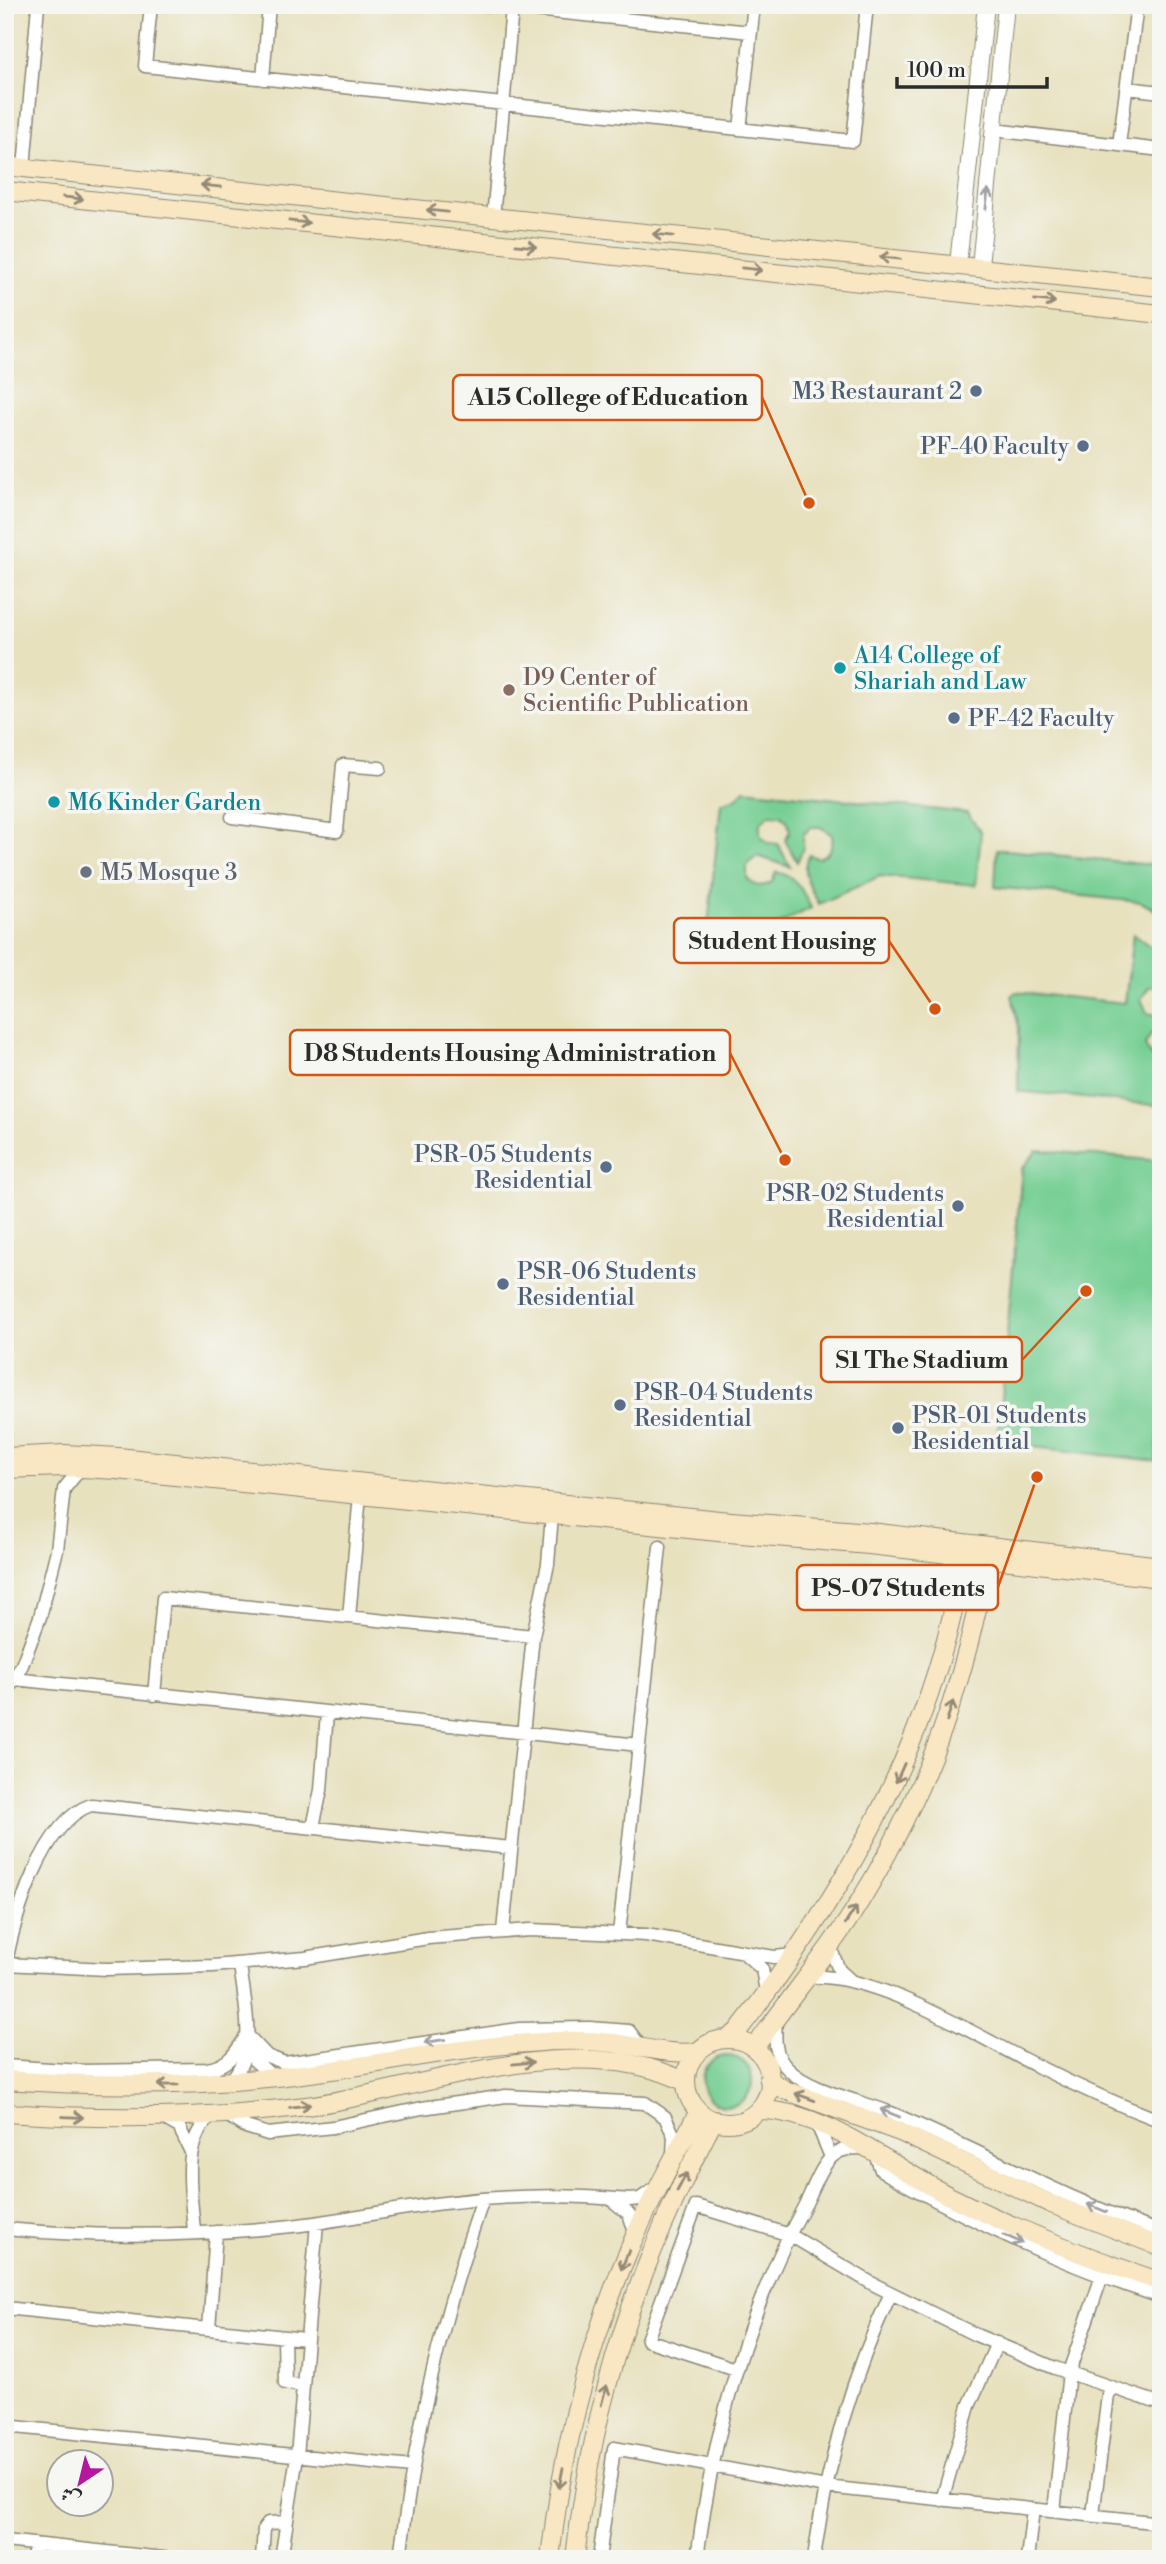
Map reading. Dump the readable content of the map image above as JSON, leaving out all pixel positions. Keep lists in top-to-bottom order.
{
  "places": [
    "M3 Restaurant 2",
    "PF-40 Faculty",
    "A15 College of Education",
    "A14 College of Shariah and Law",
    "D9 Center of Scientific Publication",
    "PF-42 Faculty",
    "M6 Kinder Garden",
    "M5 Mosque 3",
    "Student Housing",
    "D8 Students Housing Administration",
    "PSR-05 Students Residential",
    "PSR-02 Students Residential",
    "PSR-06 Students Residential",
    "S1 The Stadium",
    "PSR-04 Students Residential",
    "PSR-01 Students Residential",
    "PS-07 Students"
  ],
  "scale_bar": "100 m",
  "north": "bottom left"
}
